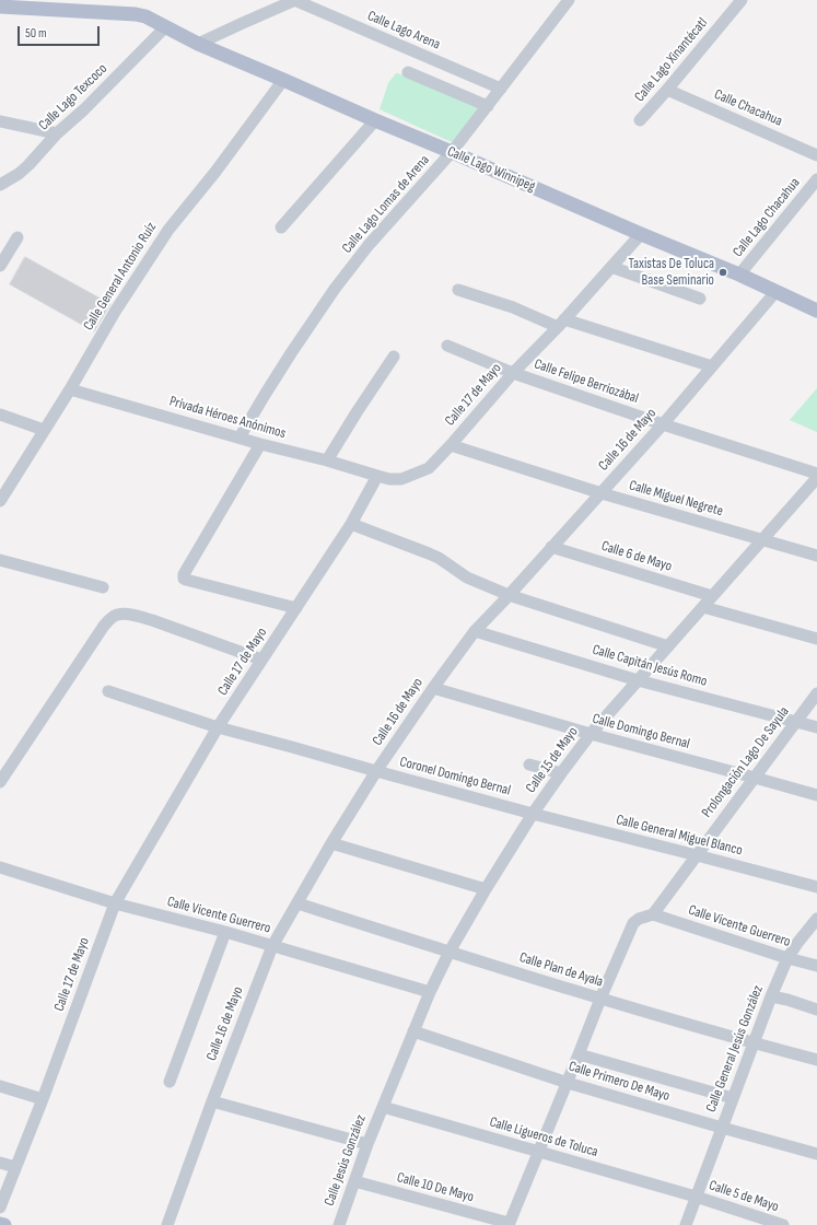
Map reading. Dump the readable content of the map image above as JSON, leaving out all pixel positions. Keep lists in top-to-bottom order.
{
  "streets": {
    "main road": ["Calle Lago Winnipeg"],
    "street": [
      "Calle Lago Arena",
      "Calle Lago Xinantécatl",
      "Calle Lago Texcoco",
      "Calle Chacahua",
      "Calle Lago Lomas de Arena",
      "Calle Lago Chacahua",
      "Calle General Antonio Ruíz",
      "Calle Felipe Berriozábal",
      "Calle 17 de Mayo",
      "Privada Héroes Anónimos",
      "Calle 16 de Mayo",
      "Calle Miguel Negrete",
      "Calle 6 de Mayo",
      "Calle Capitán Jesús Romo",
      "Calle Domingo Bernal",
      "Calle 15 de Mayo",
      "Prolongación Lago De Sayula",
      "Coronel Domingo Bernal",
      "Calle General Miguel Blanco",
      "Calle Vicente Guerrero",
      "Calle Plan de Ayala",
      "Calle General Jesús González",
      "Calle Primero De Mayo",
      "Calle Ligueros de Toluca",
      "Calle Jesús González",
      "Calle 10 De Mayo",
      "Calle 5 de Mayo"
    ]
  },
  "crossings": [
    ["Calle Lago Arena", "Calle Lago Lomas de Arena"],
    ["Calle Lago Xinantécatl", "Calle Chacahua"],
    ["Calle Lago Texcoco", "Calle Lago Winnipeg"],
    ["Calle Lago Winnipeg", "Calle Lago Lomas de Arena"],
    ["Calle Lago Winnipeg", "Calle Lago Chacahua"],
    ["Calle Lago Winnipeg", "Calle General Antonio Ruíz"],
    ["Calle Lago Winnipeg", "Calle 17 de Mayo"],
    ["Calle Lago Winnipeg", "Calle 16 de Mayo"],
    ["Calle Lago Lomas de Arena", "Privada Héroes Anónimos"],
    ["Calle General Antonio Ruíz", "Privada Héroes Anónimos"],
    ["Calle Felipe Berriozábal", "Calle 17 de Mayo"],
    ["Calle Felipe Berriozábal", "Calle 16 de Mayo"],
    ["Calle 17 de Mayo", "Privada Héroes Anónimos"],
    ["Calle 17 de Mayo", "Calle Miguel Negrete"],
    ["Calle 17 de Mayo", "Coronel Domingo Bernal"],
    ["Calle 17 de Mayo", "Calle Vicente Guerrero"],
    ["Calle 16 de Mayo", "Calle Miguel Negrete"],
    ["Calle 16 de Mayo", "Calle 6 de Mayo"],
    ["Calle 16 de Mayo", "Calle Capitán Jesús Romo"],
    ["Calle 16 de Mayo", "Calle Domingo Bernal"],
    ["Calle 16 de Mayo", "Coronel Domingo Bernal"],
    ["Calle 16 de Mayo", "Calle Vicente Guerrero"],
    ["Calle 16 de Mayo", "Calle Plan de Ayala"],
    ["Calle Miguel Negrete", "Calle 15 de Mayo"],
    ["Calle 6 de Mayo", "Calle 15 de Mayo"],
    ["Calle Capitán Jesús Romo", "Calle 15 de Mayo"],
    ["Calle Capitán Jesús Romo", "Prolongación Lago De Sayula"],
    ["Calle Domingo Bernal", "Calle 15 de Mayo"],
    ["Calle Domingo Bernal", "Prolongación Lago De Sayula"],
    ["Calle 15 de Mayo", "Coronel Domingo Bernal"],
    ["Calle 15 de Mayo", "Calle General Miguel Blanco"],
    ["Calle 15 de Mayo", "Calle Vicente Guerrero"],
    ["Calle 15 de Mayo", "Calle Plan de Ayala"],
    ["Calle 15 de Mayo", "Calle Primero De Mayo"],
    ["Calle 15 de Mayo", "Calle Ligueros de Toluca"],
    ["Calle 15 de Mayo", "Calle Jesús González"],
    ["Prolongación Lago De Sayula", "Calle General Miguel Blanco"],
    ["Prolongación Lago De Sayula", "Calle Vicente Guerrero"],
    ["Coronel Domingo Bernal", "Calle General Miguel Blanco"],
    ["Calle Vicente Guerrero", "Calle General Jesús González"],
    ["Calle Plan de Ayala", "Calle General Jesús González"],
    ["Calle General Jesús González", "Calle Primero De Mayo"],
    ["Calle General Jesús González", "Calle Ligueros de Toluca"],
    ["Calle General Jesús González", "Calle 5 de Mayo"],
    ["Calle Ligueros de Toluca", "Calle Jesús González"],
    ["Calle Ligueros de Toluca", "Calle 5 de Mayo"],
    ["Calle Jesús González", "Calle 10 De Mayo"]
  ],
  "places": ["Taxistas De Toluca Base Seminario"],
  "scale_bar": "50 m"
}
